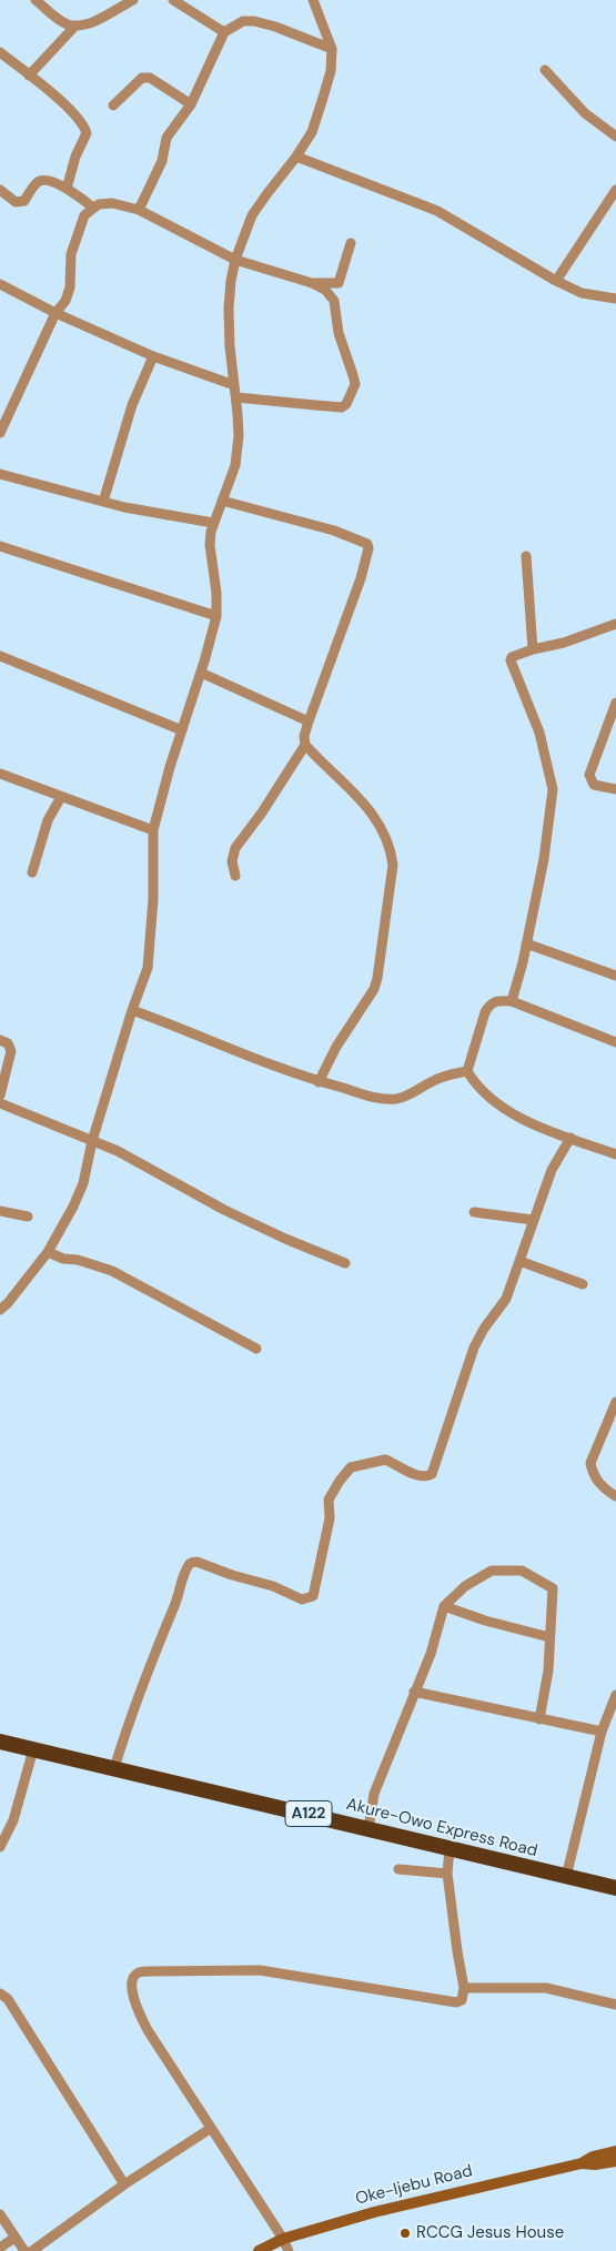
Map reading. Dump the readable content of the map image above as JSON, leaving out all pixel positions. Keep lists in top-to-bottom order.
{
  "streets": {
    "highway": ["A122", "Akure-Owo Express Road"],
    "main road": ["Oke-Ijebu Road"]
  },
  "places": ["RCCG Jesus House"]
}
